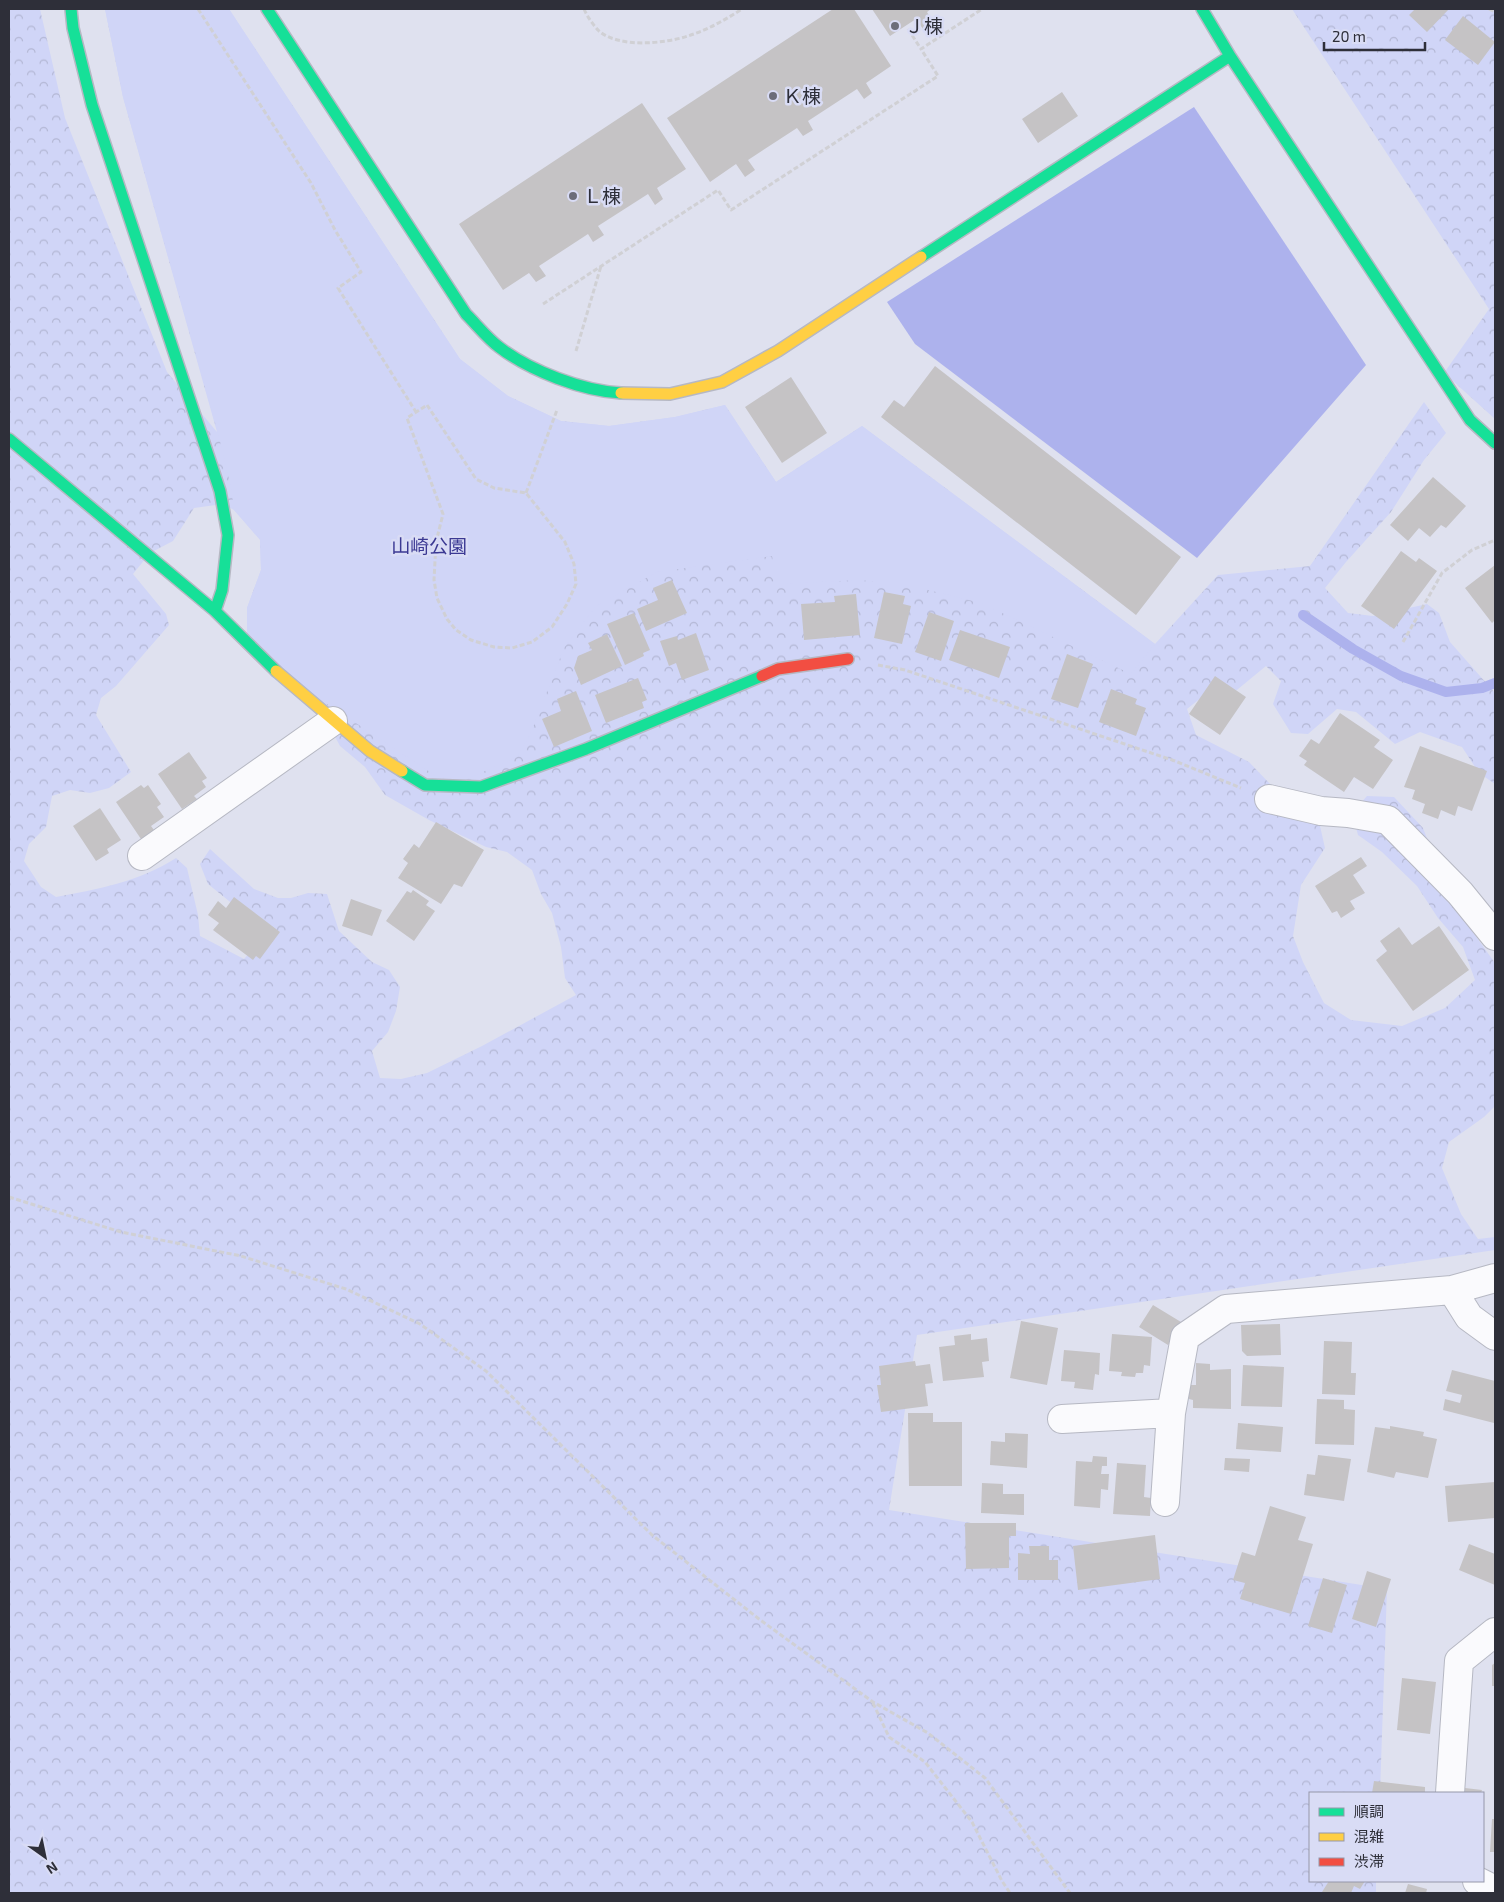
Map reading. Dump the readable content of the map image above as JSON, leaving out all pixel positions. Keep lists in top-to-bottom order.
{
  "parks": ["山崎公園"],
  "places": ["Ｊ棟", "Ｋ棟", "Ｌ棟"],
  "legend": ["順調", "混雑", "渋滞"],
  "scale_bar": "20 m",
  "north": "bottom right"
}
